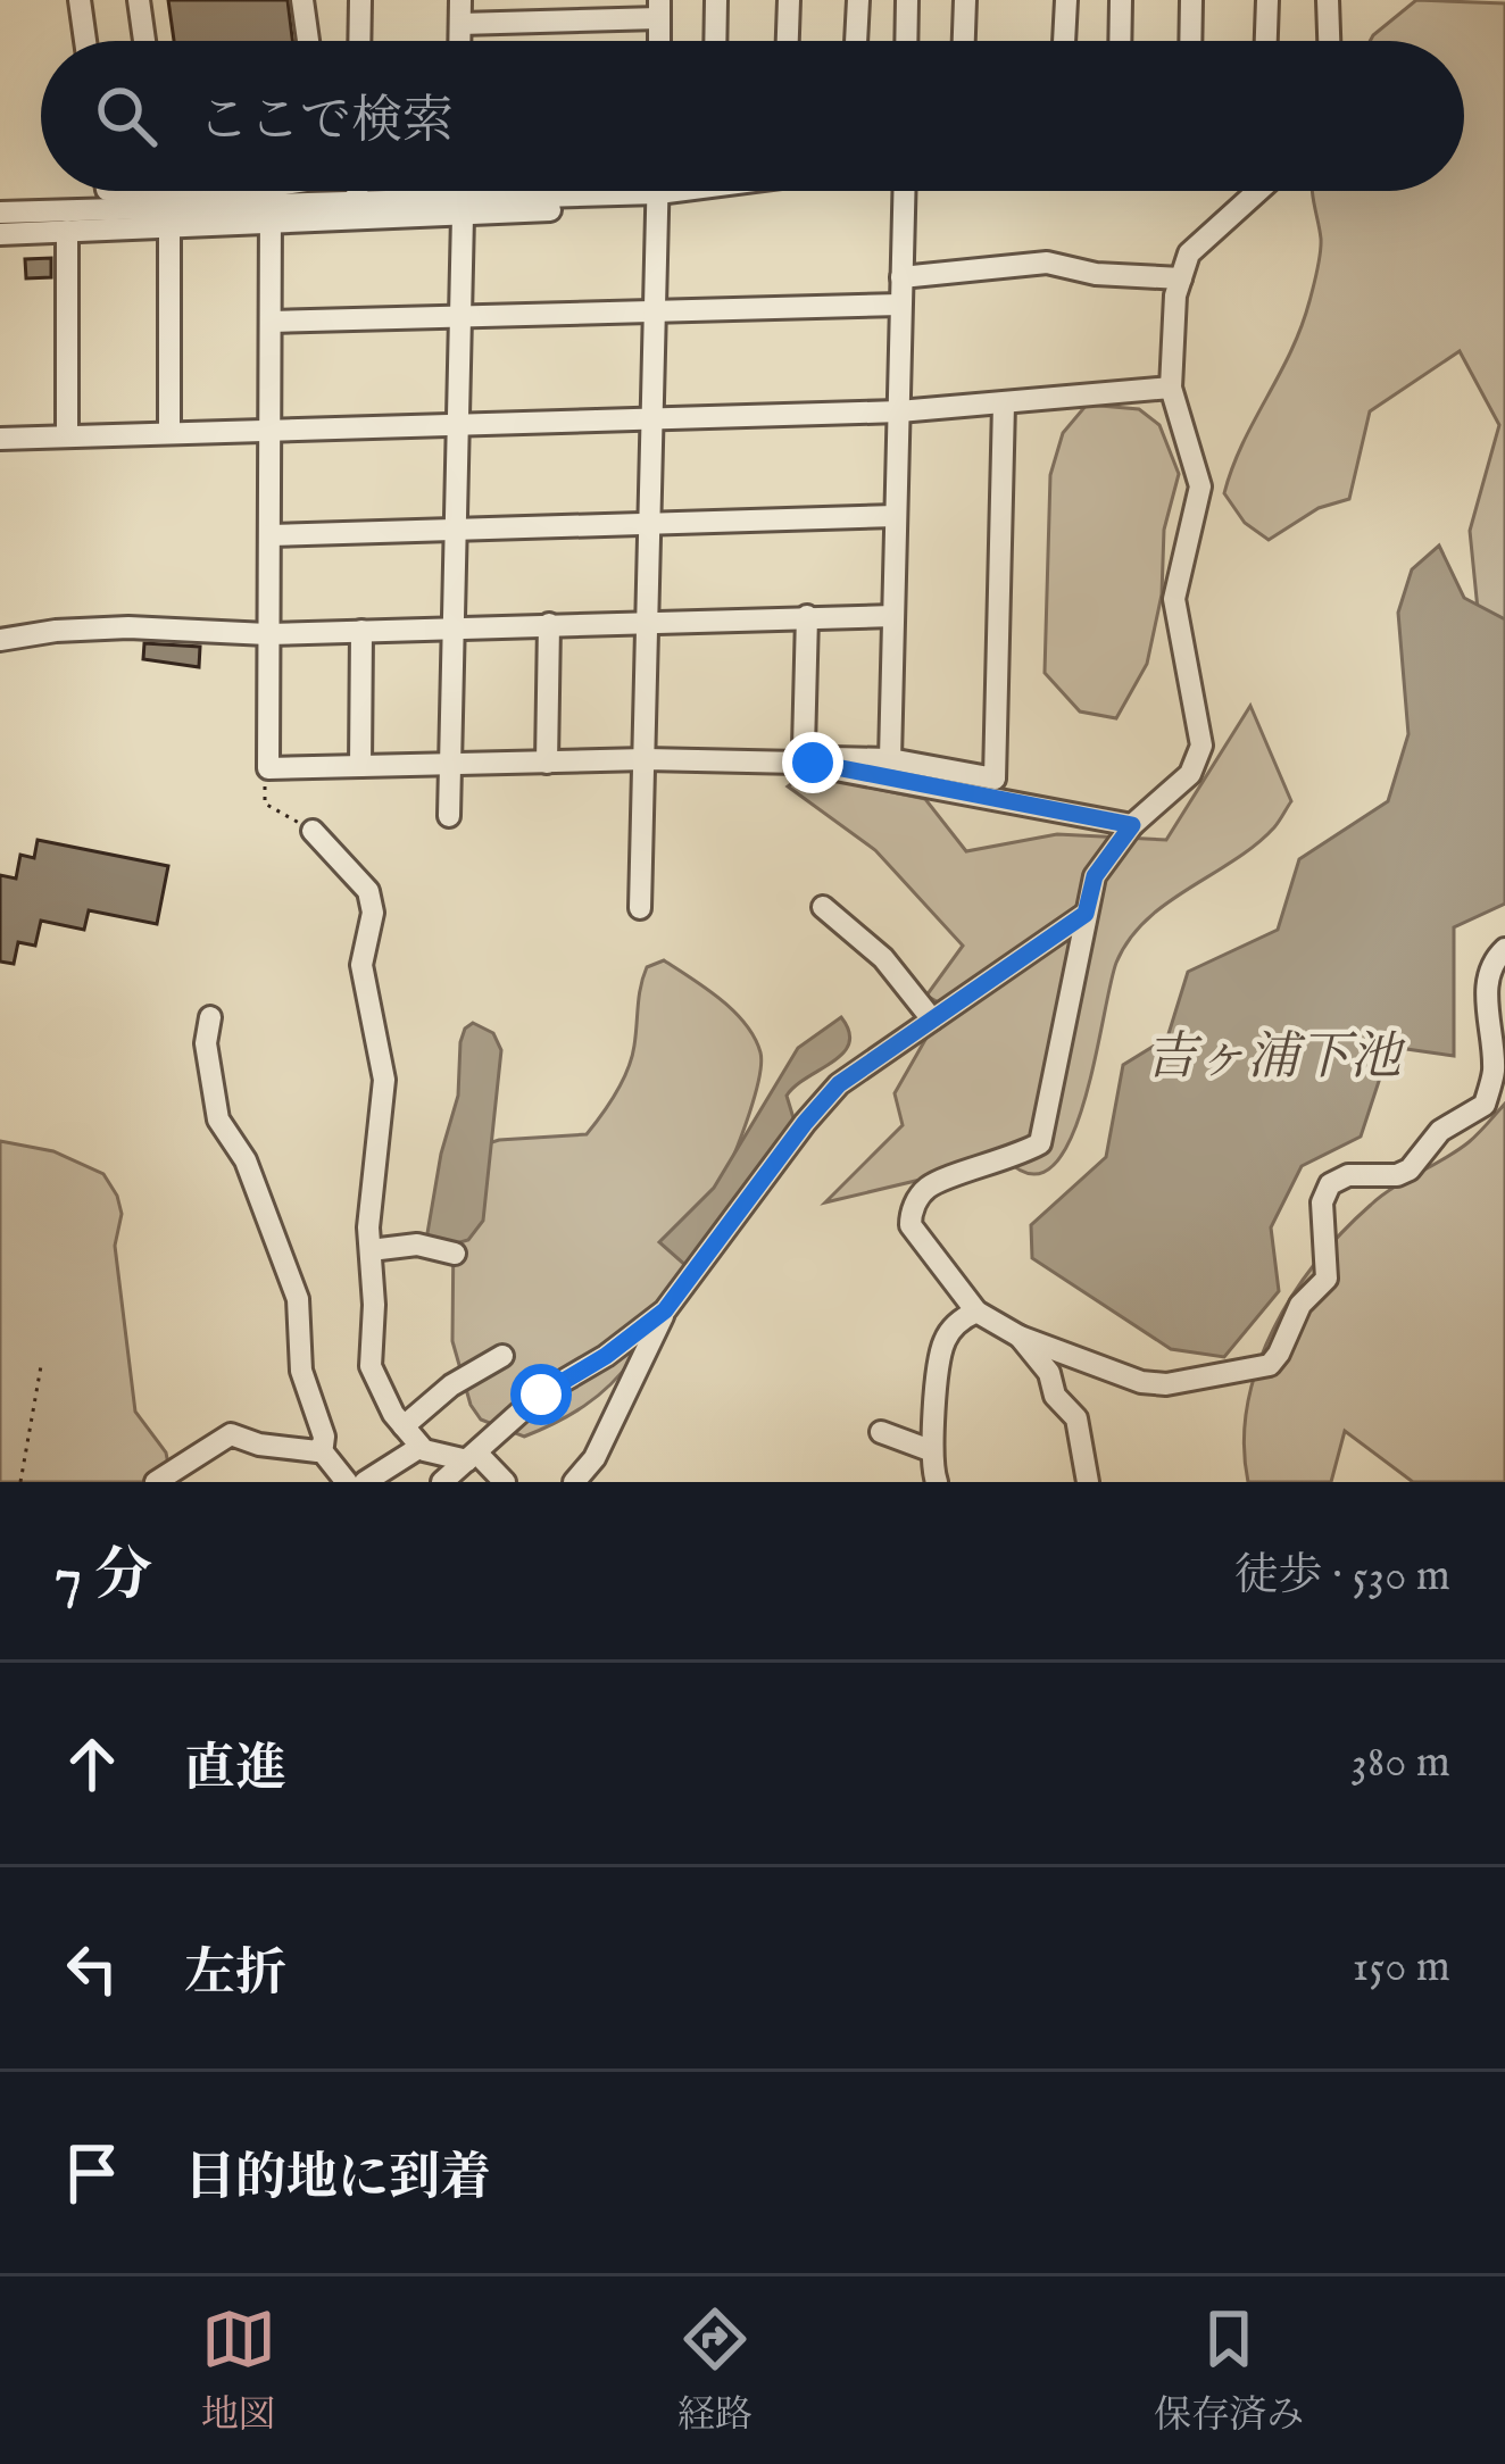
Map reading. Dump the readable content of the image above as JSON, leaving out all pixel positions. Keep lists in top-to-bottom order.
{
  "water": ["吉ヶ浦下池"],
  "page": {
    "search": "ここで検索",
    "heading": ["7 分", "徒歩 · 530 m"],
    "list": [
      ["直進", "380 m"],
      ["左折", "150 m"],
      "目的地に到着"
    ],
    "nav": ["地図", "経路", "保存済み"]
  }
}
